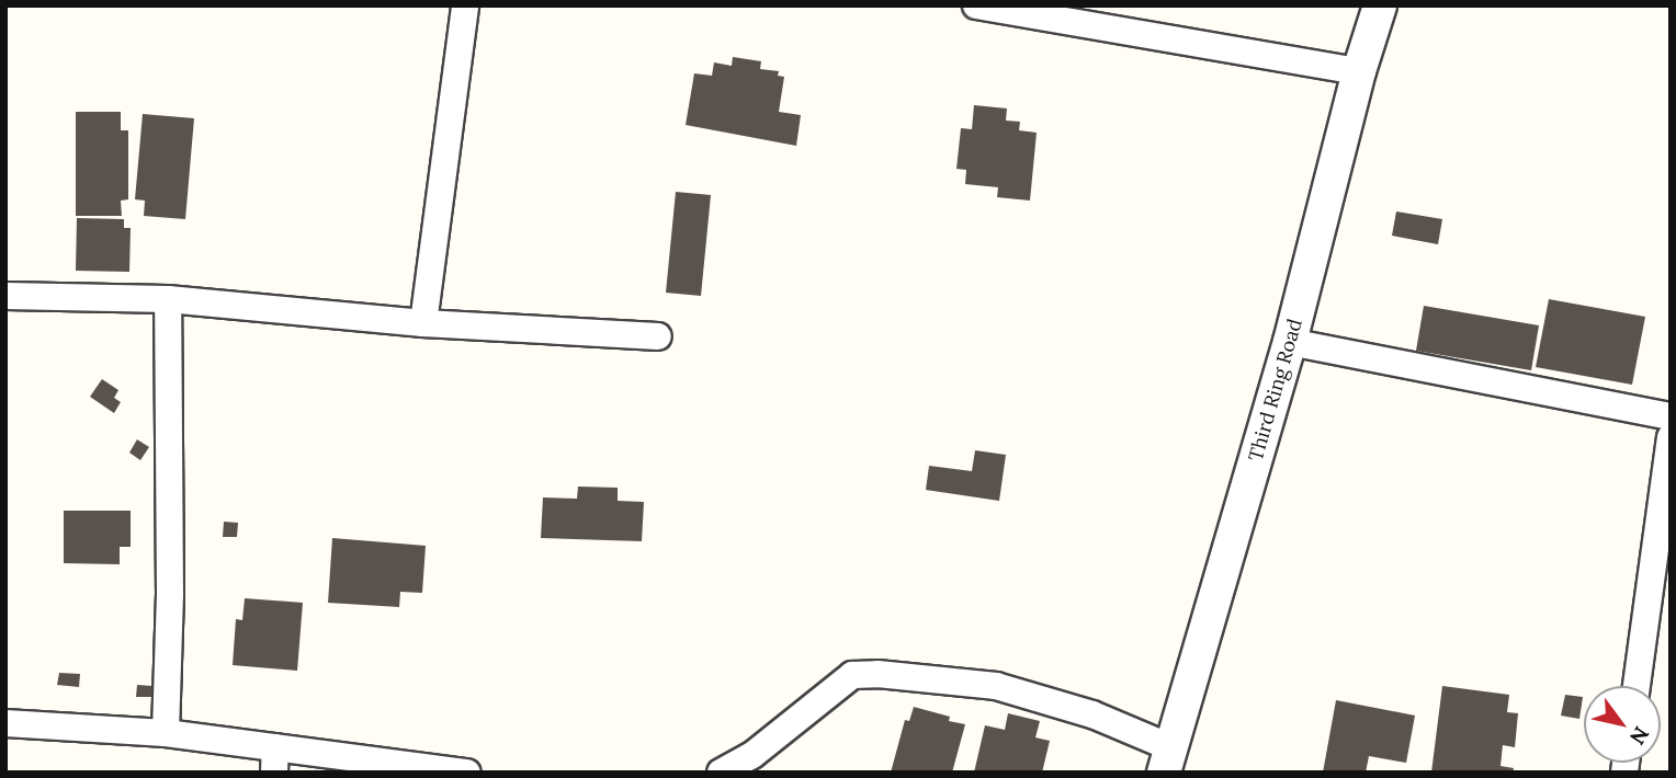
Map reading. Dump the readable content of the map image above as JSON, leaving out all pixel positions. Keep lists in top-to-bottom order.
{
  "streets": {
    "street": ["Third Ring Road"]
  },
  "north": "bottom right"
}
